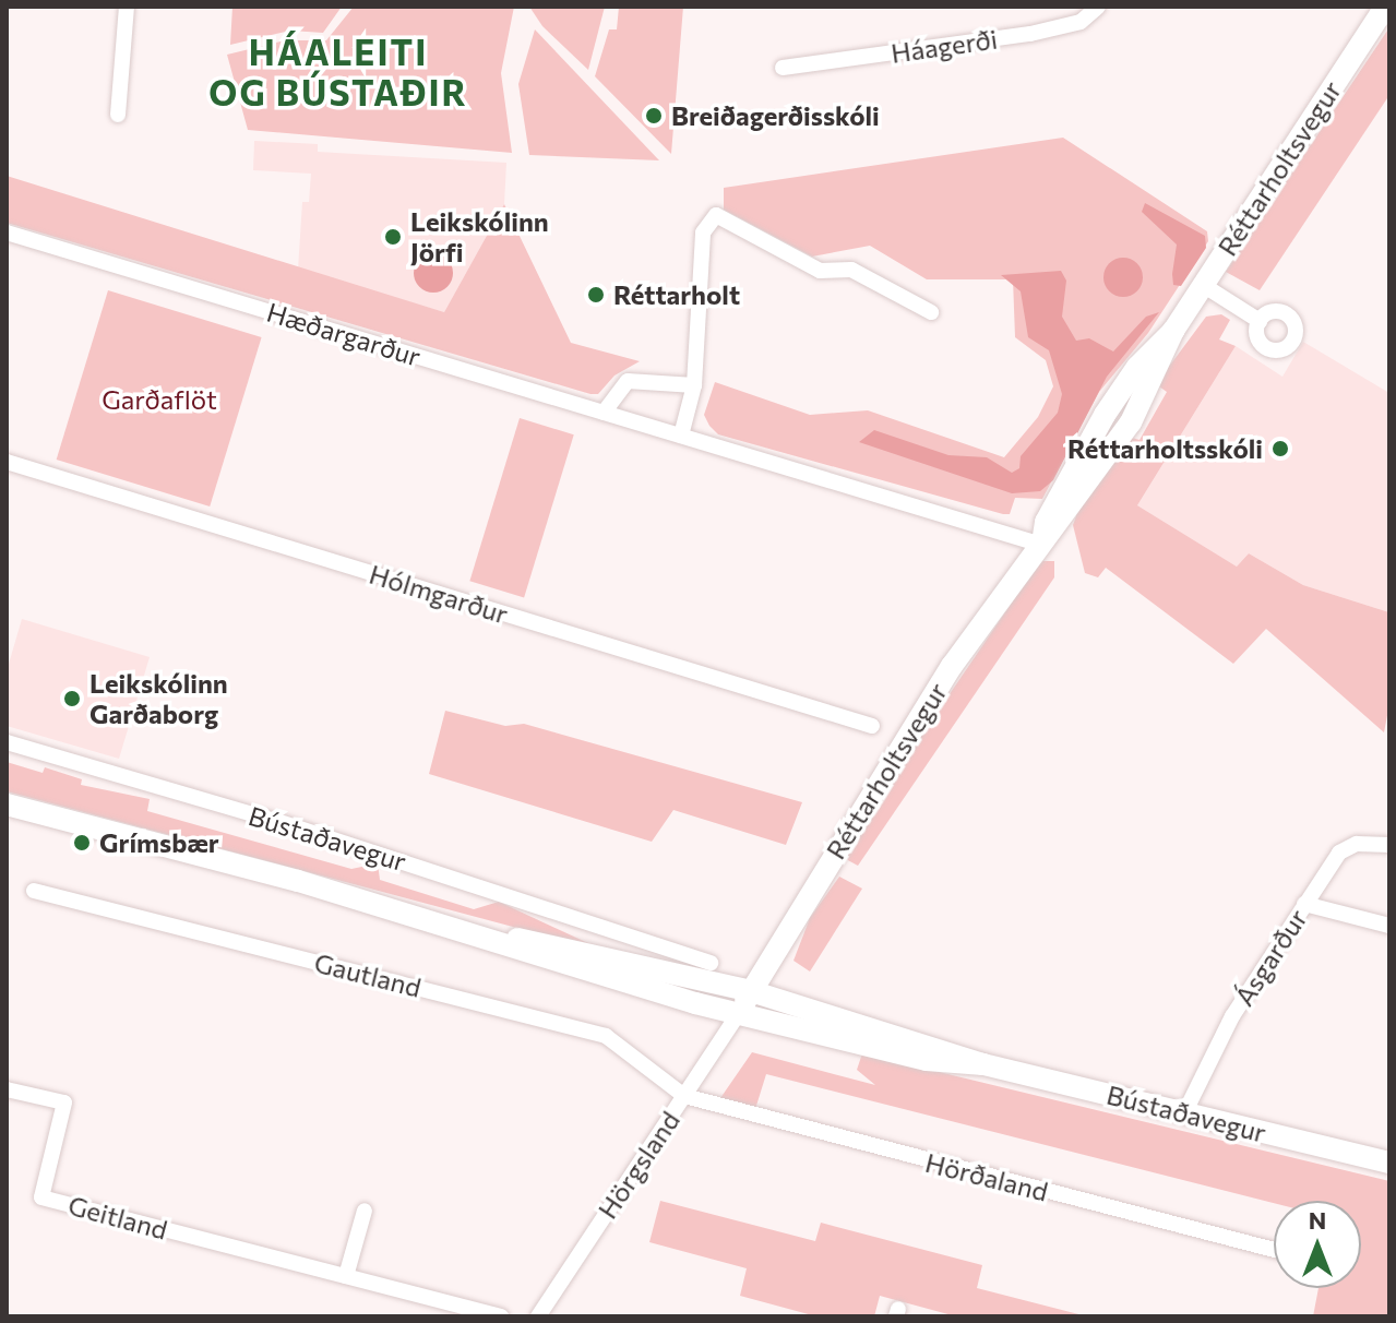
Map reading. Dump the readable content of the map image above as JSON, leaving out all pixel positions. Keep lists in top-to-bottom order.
{
  "streets": {
    "main road": ["Réttarholtsvegur", "Bústaðavegur"],
    "street": [
      "Háagerði",
      "Hæðargarður",
      "Hólmgarður",
      "Ásgarður",
      "Gautland",
      "Hörgsland",
      "Hörðaland",
      "Geitland"
    ]
  },
  "crossings": [
    ["Réttarholtsvegur", "Hæðargarður"],
    ["Réttarholtsvegur", "Bústaðavegur"],
    ["Réttarholtsvegur", "Hörgsland"],
    ["Bústaðavegur", "Ásgarður"],
    ["Bústaðavegur", "Hörgsland"],
    ["Gautland", "Hörgsland"],
    ["Gautland", "Hörðaland"],
    ["Hörgsland", "Hörðaland"]
  ],
  "districts": ["HÁALEITI OG BÚSTAÐIR"],
  "parks": ["Garðaflöt"],
  "places": [
    "Breiðagerðisskóli",
    "Leikskólinn Jörfi",
    "Réttarholt",
    "Réttarholtsskóli",
    "Leikskólinn Garðaborg",
    "Grímsbær"
  ],
  "north": "top"
}
